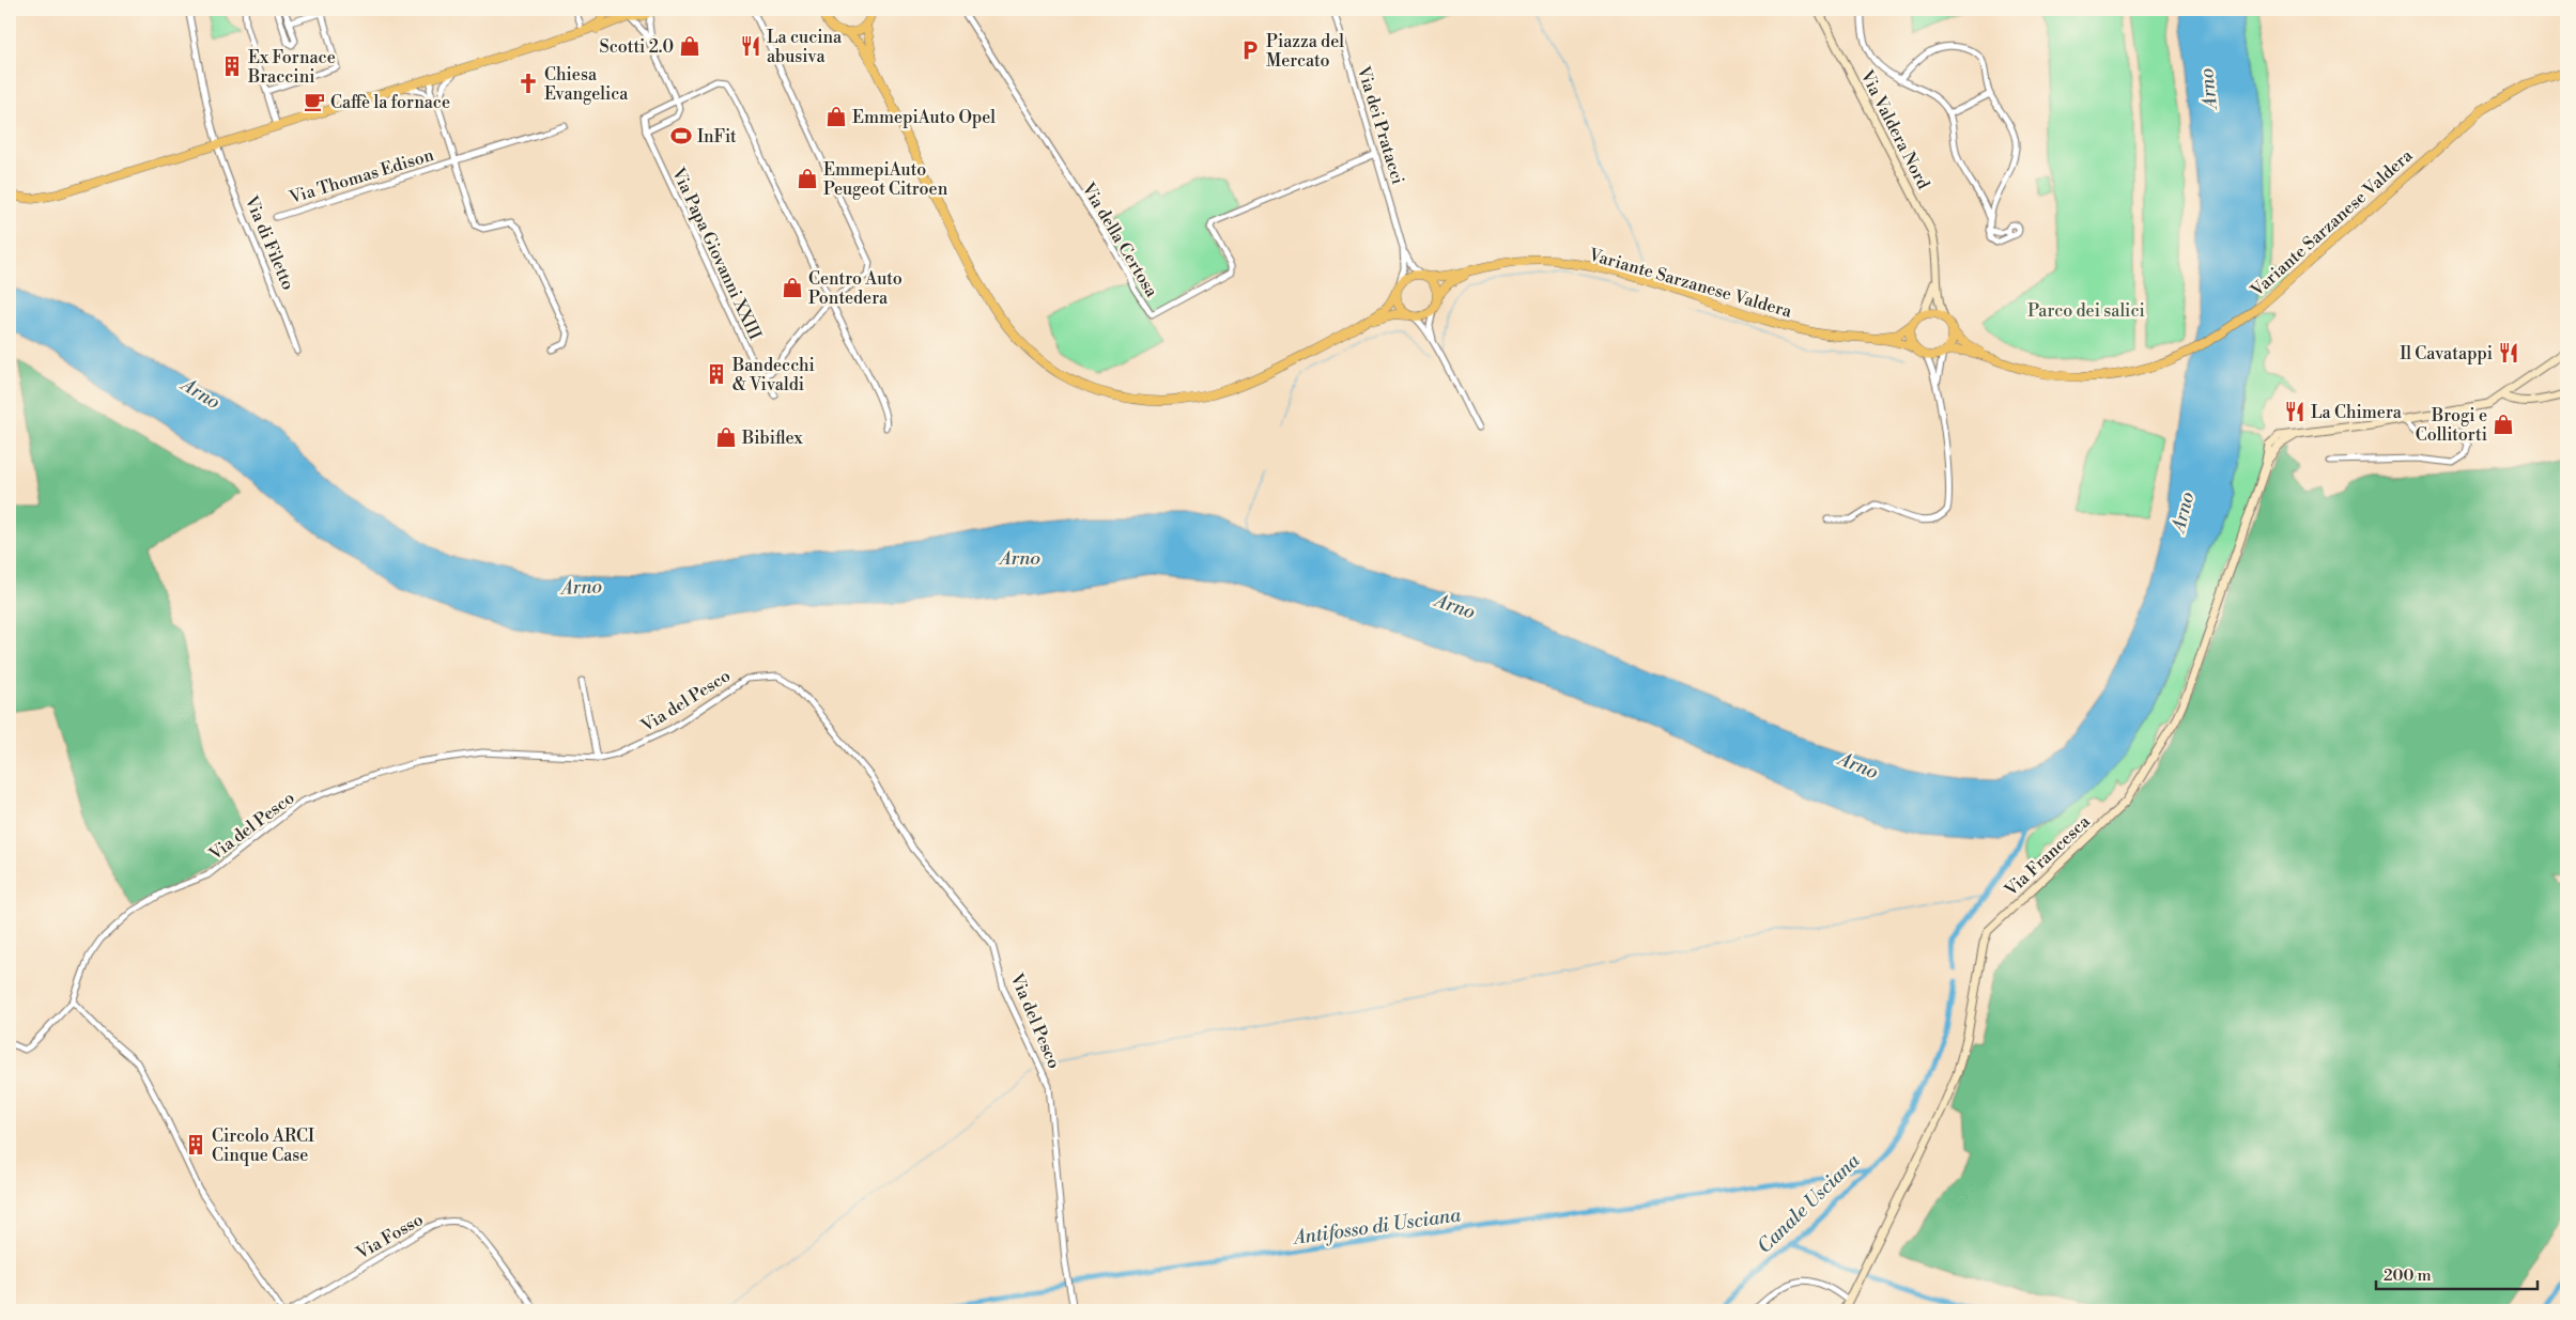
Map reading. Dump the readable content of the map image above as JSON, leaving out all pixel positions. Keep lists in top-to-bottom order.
{
  "streets": {
    "main road": ["Via Valdera Nord", "Variante Sarzanese Valdera", "Via Francesca"],
    "street": [
      "Via dei Pratacci",
      "Via Thomas Edison",
      "Via della Certosa",
      "Via di Filetto",
      "Via Papa Giovanni XXIII",
      "Via del Pesco",
      "Via Fosso"
    ]
  },
  "crossings": [
    ["Via dei Pratacci", "Variante Sarzanese Valdera"],
    ["Via dei Pratacci", "Via della Certosa"]
  ],
  "water": ["Arno", "Canale Usciana", "Antifosso di Usciana"],
  "parks": ["Parco dei salici"],
  "places": {
    "shop": [
      "Scotti 2.0",
      "EmmepiAuto Opel",
      "EmmepiAuto Peugeot Citroen",
      "Centro Auto Pontedera",
      "Brogi e Collitorti",
      "Bibiflex"
    ],
    "restaurant": ["La cucina abusiva", "Il Cavatappi", "La Chimera"],
    "parking": ["Piazza del Mercato"],
    "building": ["Ex Fornace Braccini", "Bandecchi & Vivaldi", "Circolo ARCI Cinque Case"],
    "church": ["Chiesa Evangelica"],
    "cafe": ["Caffè la fornace"],
    "sports": ["InFit"]
  },
  "scale_bar": "200 m"
}
